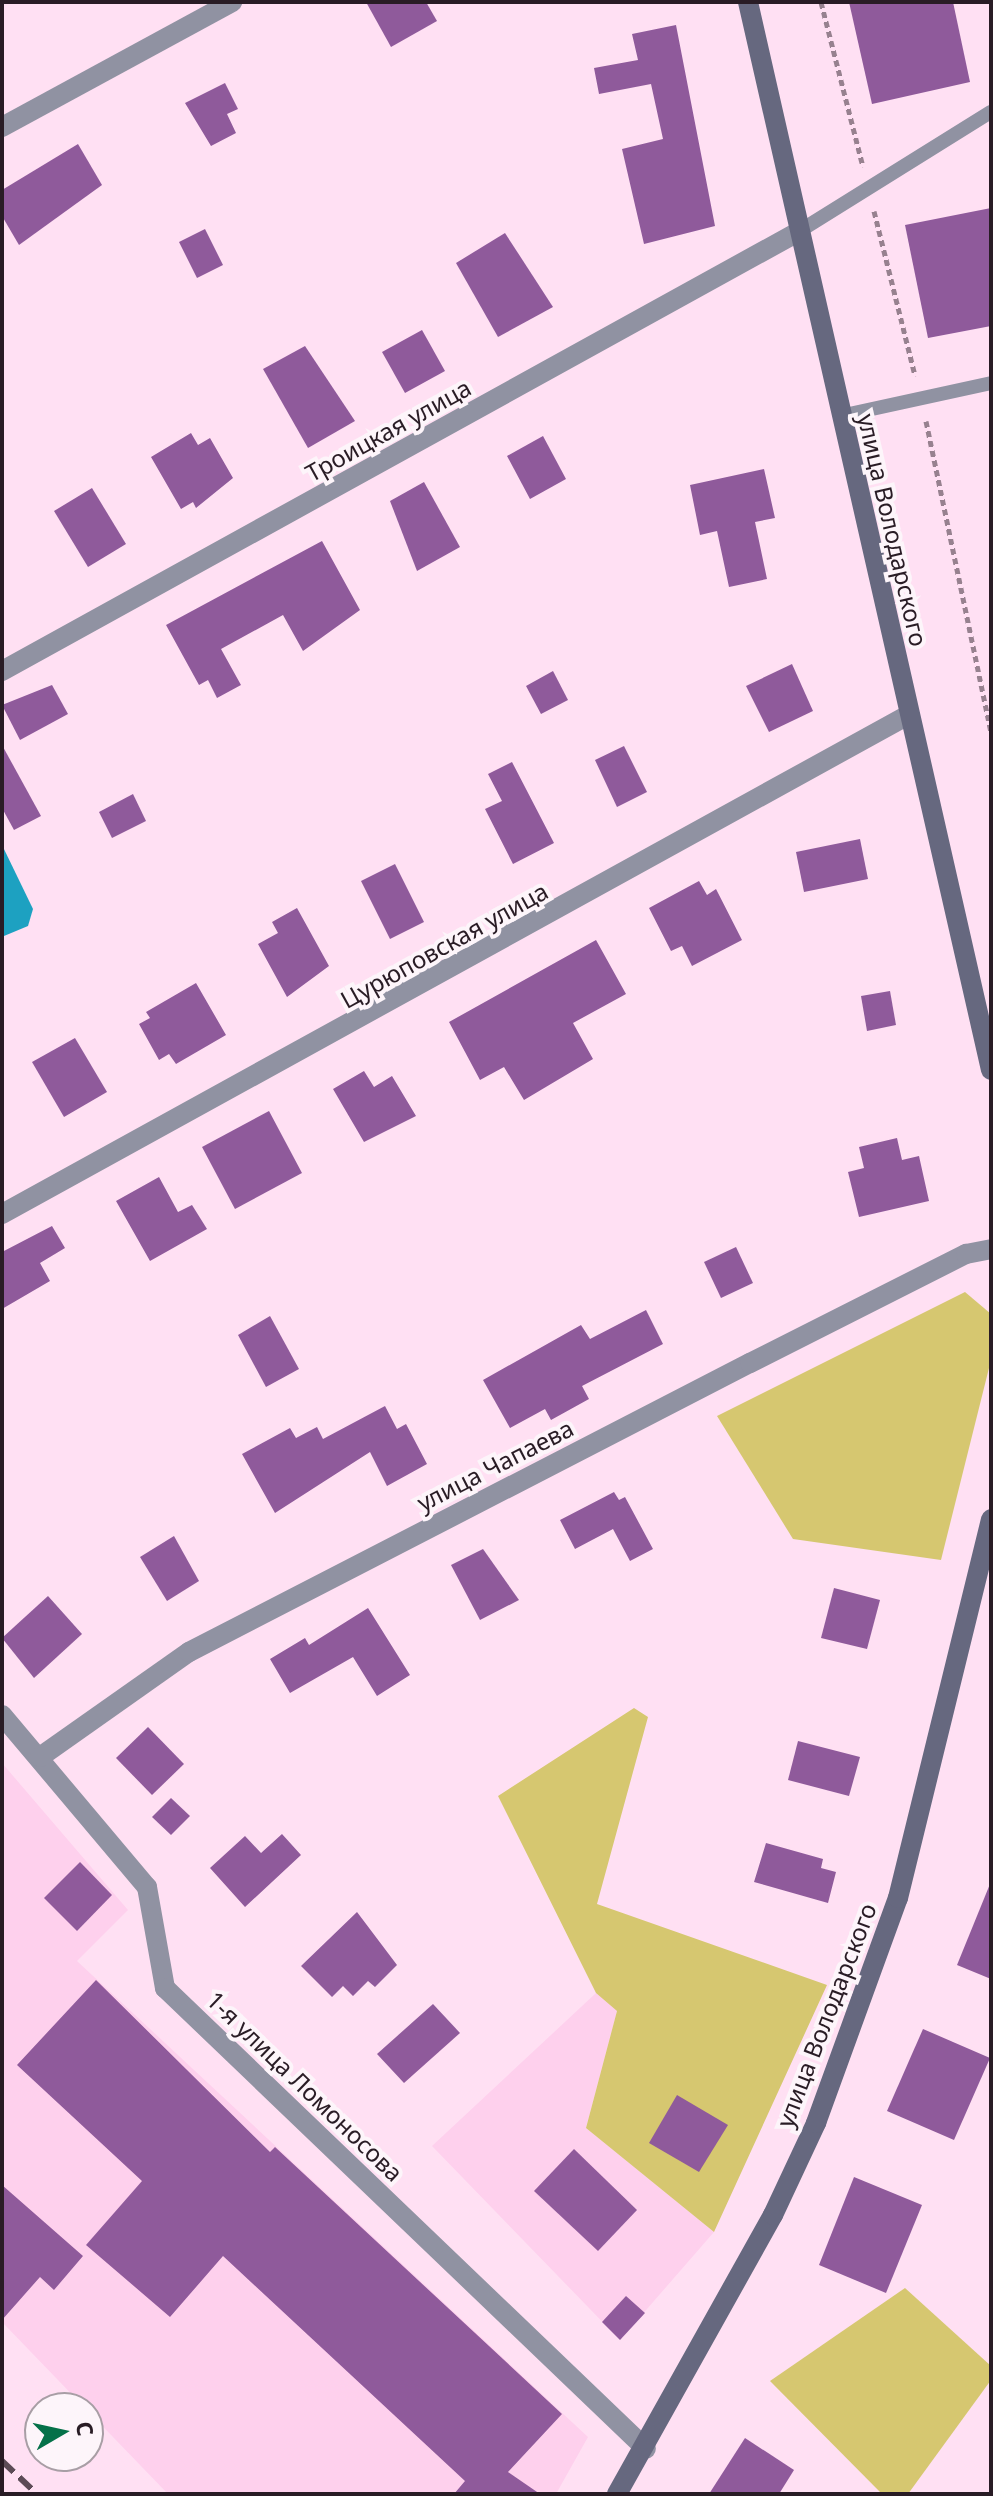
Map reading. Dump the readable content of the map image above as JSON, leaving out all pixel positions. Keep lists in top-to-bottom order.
{
  "streets": {
    "main road": ["улица Володарского"],
    "street": [
      "Троицкая улица",
      "Цурюповская улица",
      "улица Чапаева",
      "1-я улица Ломоносова"
    ]
  },
  "crossings": [
    ["Троицкая улица", "улица Володарского"],
    ["улица Володарского", "Цурюповская улица"],
    ["улица Володарского", "1-я улица Ломоносова"],
    ["улица Чапаева", "1-я улица Ломоносова"]
  ],
  "north": "right"
}
